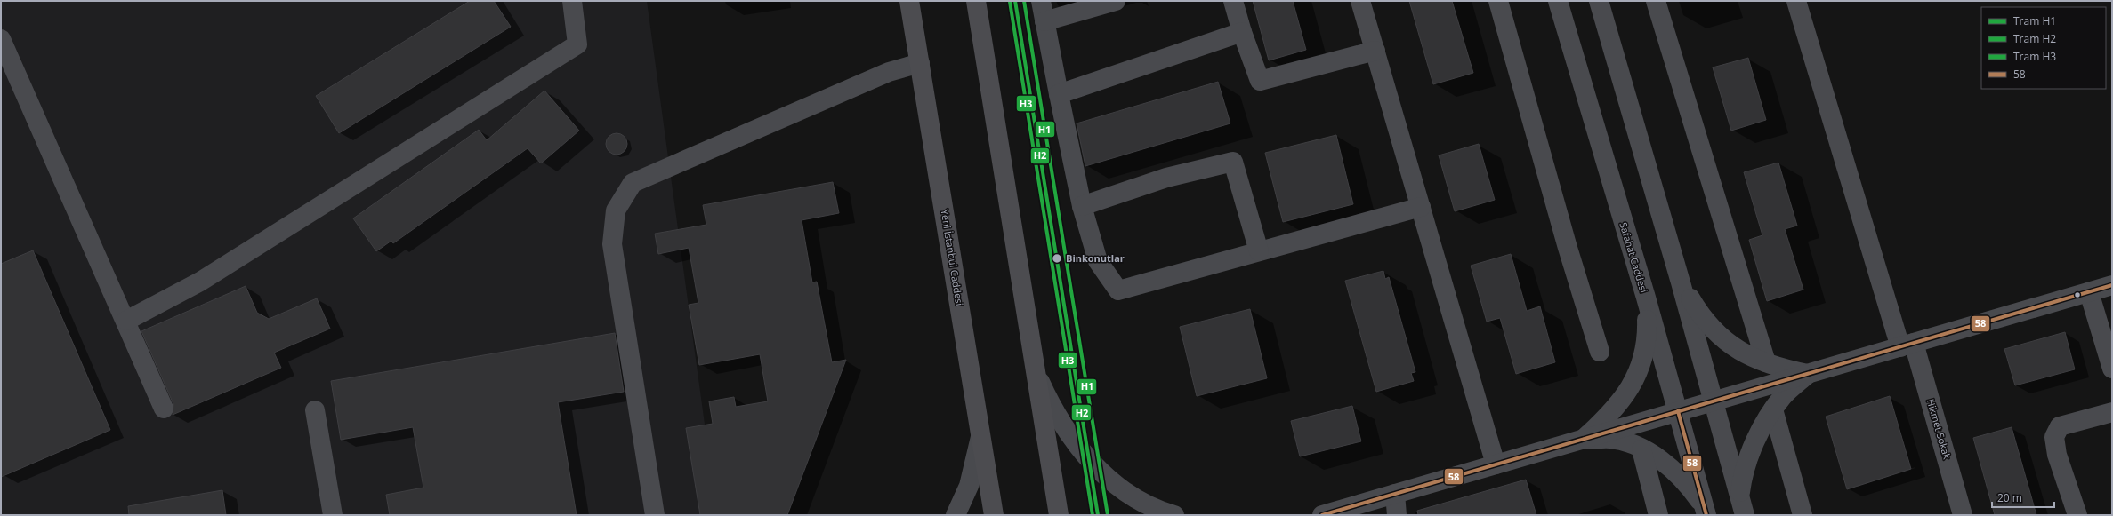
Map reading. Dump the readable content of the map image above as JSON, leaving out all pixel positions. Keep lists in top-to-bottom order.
{
  "streets": {
    "highway": ["Yeni İstanbul Caddesi"],
    "street": ["Safahat Caddesi", "Hikmet Sokak"]
  },
  "places": ["Binkonutlar"],
  "lines": [
    "tram line H1",
    "tram line H2",
    "tram line H3",
    "transit line 58"
  ],
  "legend": [
    "Tram H1",
    "Tram H2",
    "Tram H3",
    "58"
  ],
  "scale_bar": "20 m"
}
